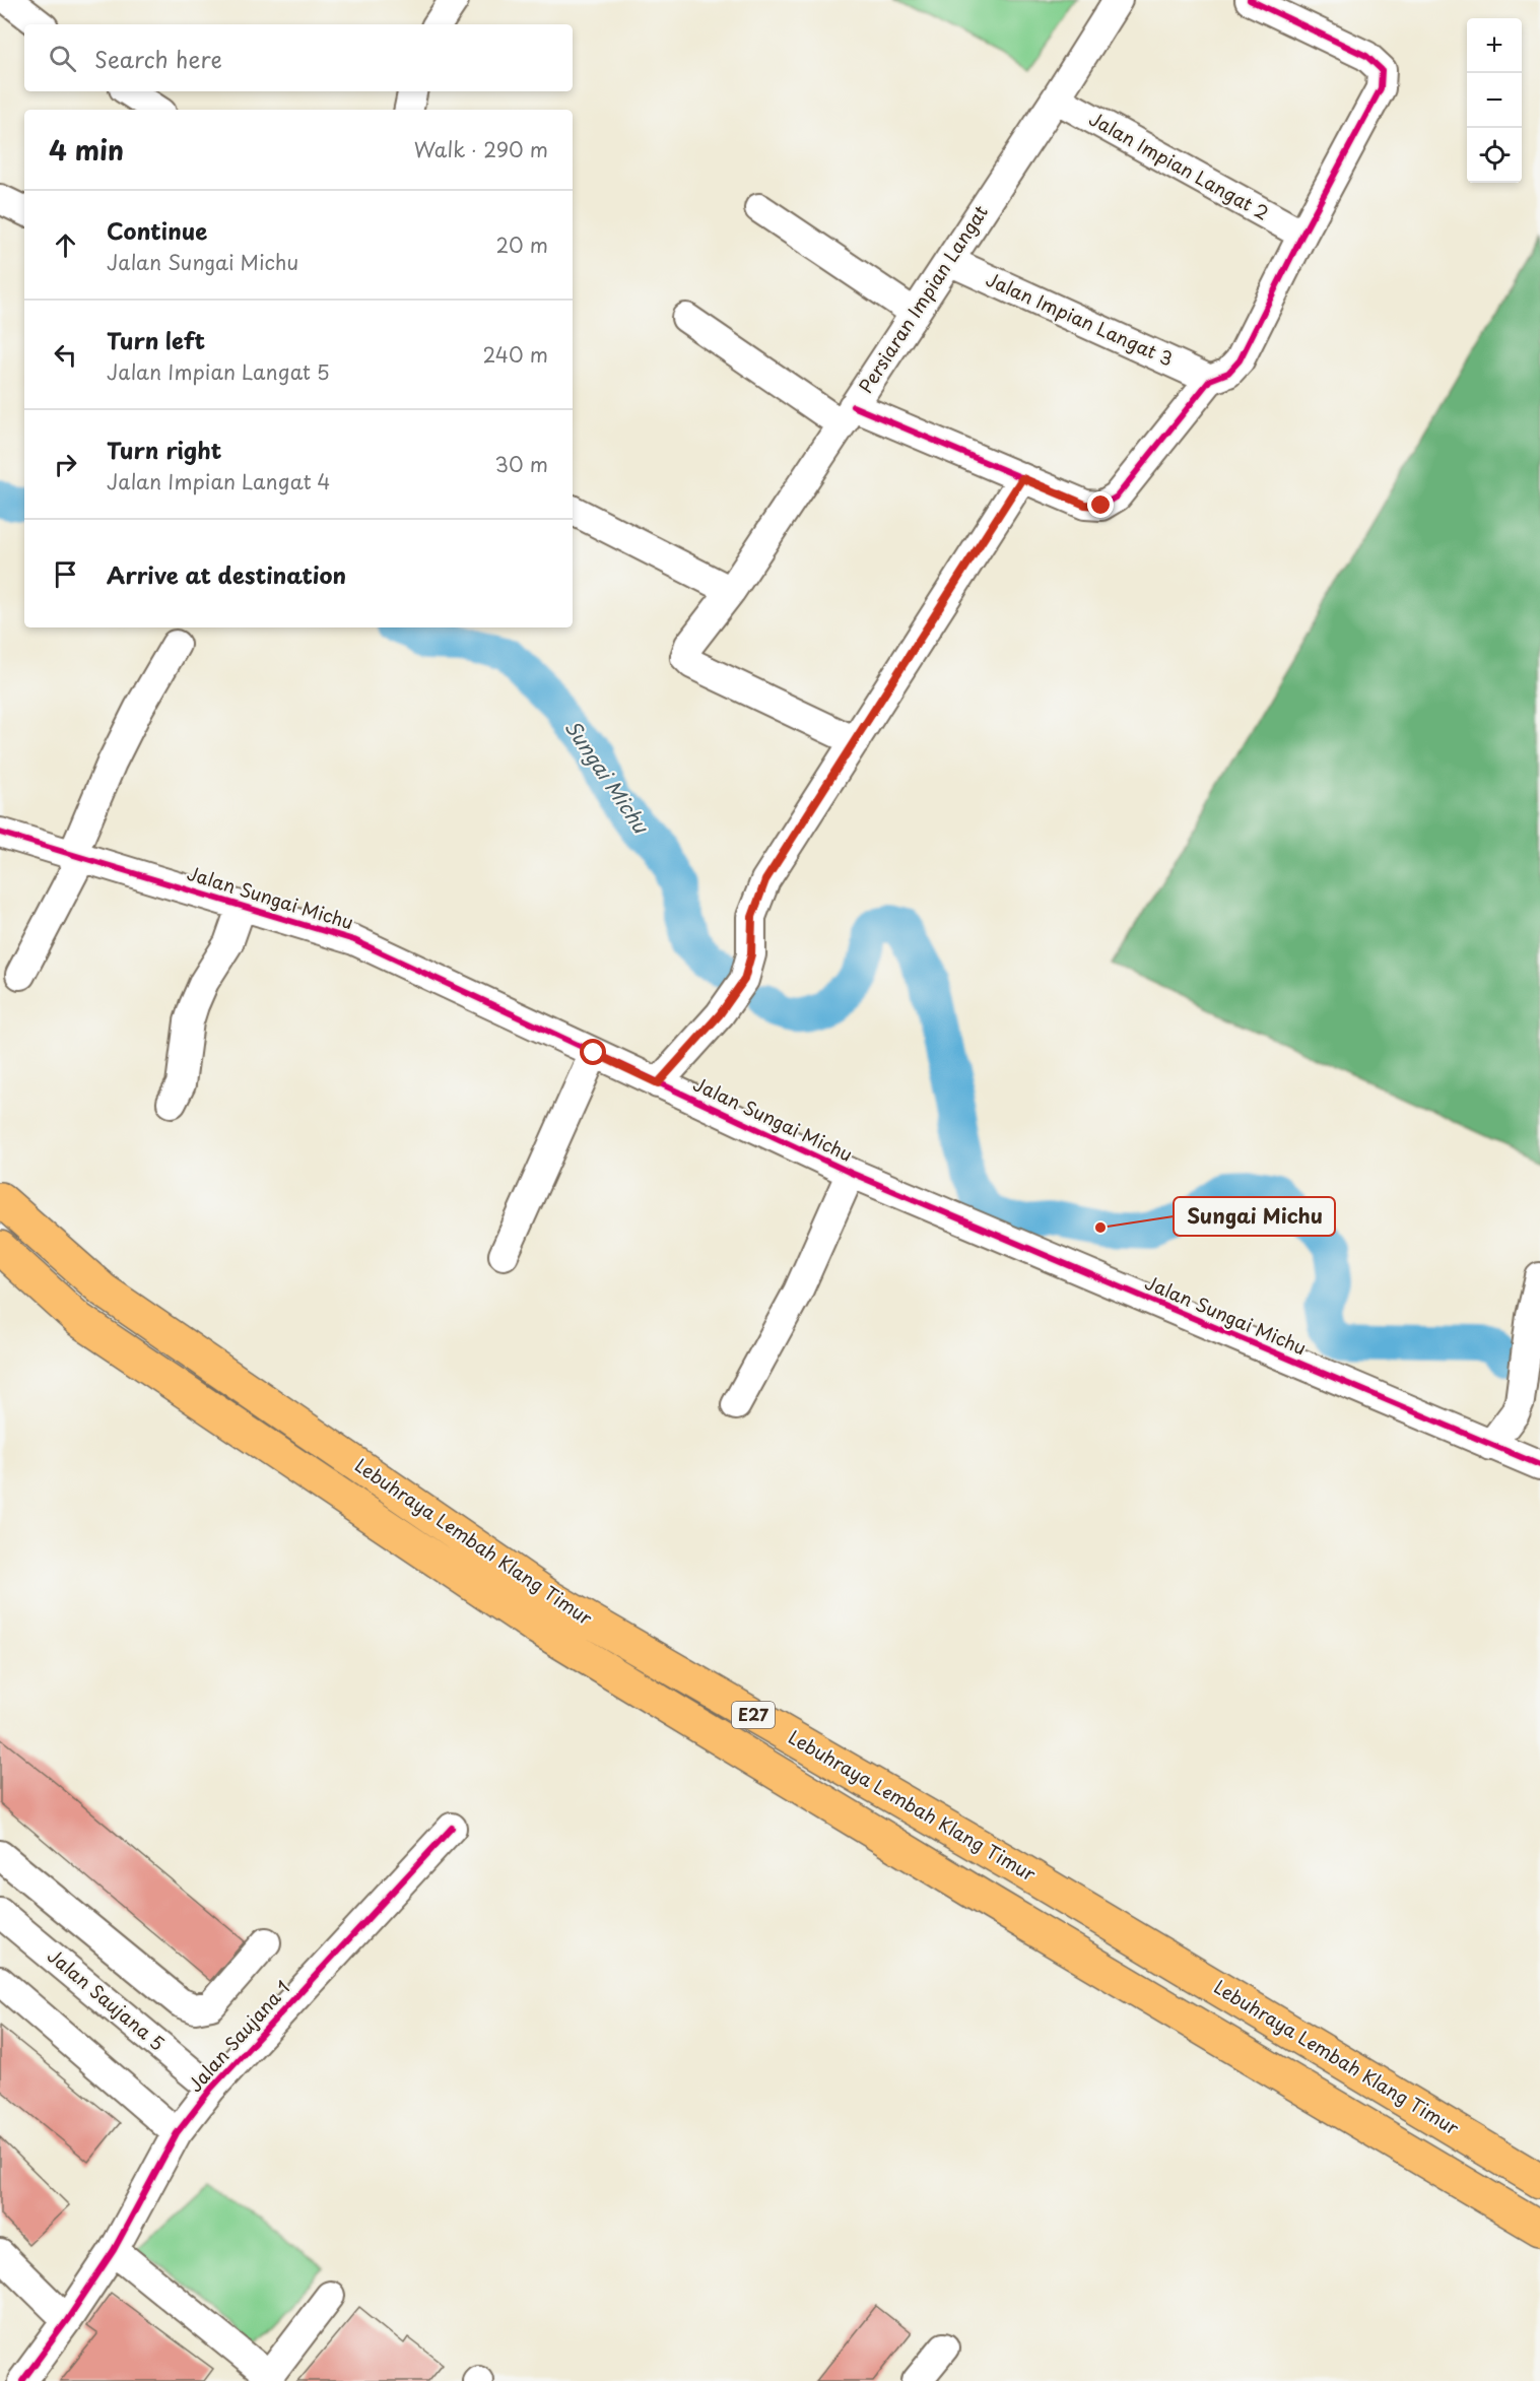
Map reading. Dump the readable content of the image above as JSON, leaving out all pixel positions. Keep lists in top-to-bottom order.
{
  "streets": {
    "highway": ["Lebuhraya Lembah Klang Timur", "E27"],
    "street": [
      "Jalan Impian Langat 2",
      "Persiaran Impian Langat",
      "Jalan Impian Langat 3",
      "Jalan Sungai Michu",
      "Jalan Saujana 5",
      "Jalan Saujana 1"
    ]
  },
  "crossings": [
    ["Jalan Impian Langat 2", "Persiaran Impian Langat"],
    ["Persiaran Impian Langat", "Jalan Impian Langat 3"],
    ["Jalan Saujana 5", "Jalan Saujana 1"]
  ],
  "water": ["Sungai Michu"],
  "places": ["Sungai Michu"],
  "page": {
    "map_buttons": ["+", "−"],
    "search": "Search here",
    "heading": ["4 min", "Walk · 290 m"],
    "list": [
      ["Continue", "Jalan Sungai Michu", "20 m"],
      ["Turn left", "Jalan Impian Langat 5", "240 m"],
      ["Turn right", "Jalan Impian Langat 4", "30 m"],
      "Arrive at destination"
    ]
  }
}
